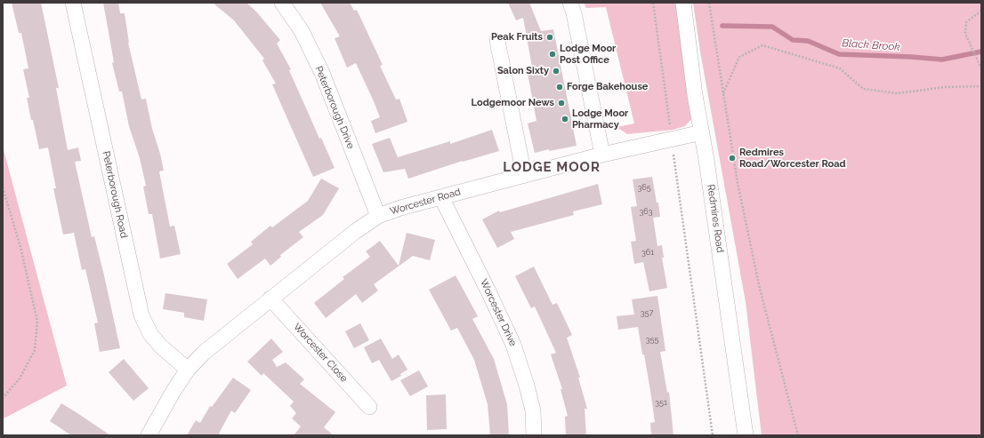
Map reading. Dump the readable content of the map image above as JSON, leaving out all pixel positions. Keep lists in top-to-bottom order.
{
  "streets": {
    "street": [
      "Peterborough Drive",
      "Peterborough Road",
      "Worcester Road",
      "Redmires Road",
      "Worcester Drive",
      "Worcester Close"
    ]
  },
  "crossings": [
    ["Peterborough Drive", "Worcester Road"],
    ["Peterborough Road", "Worcester Road"],
    ["Worcester Road", "Redmires Road"],
    ["Worcester Road", "Worcester Drive"],
    ["Worcester Road", "Worcester Close"]
  ],
  "districts": ["LODGE MOOR"],
  "water": ["Black Brook"],
  "places": [
    "Peak Fruits",
    "Lodge Moor Post Office",
    "Salon Sixty",
    "Forge Bakehouse",
    "Lodgemoor News",
    "Lodge Moor Pharmacy",
    "Redmires Road/Worcester Road"
  ],
  "house_numbers": [
    "365",
    "363",
    "361",
    "357",
    "355",
    "351"
  ]
}
